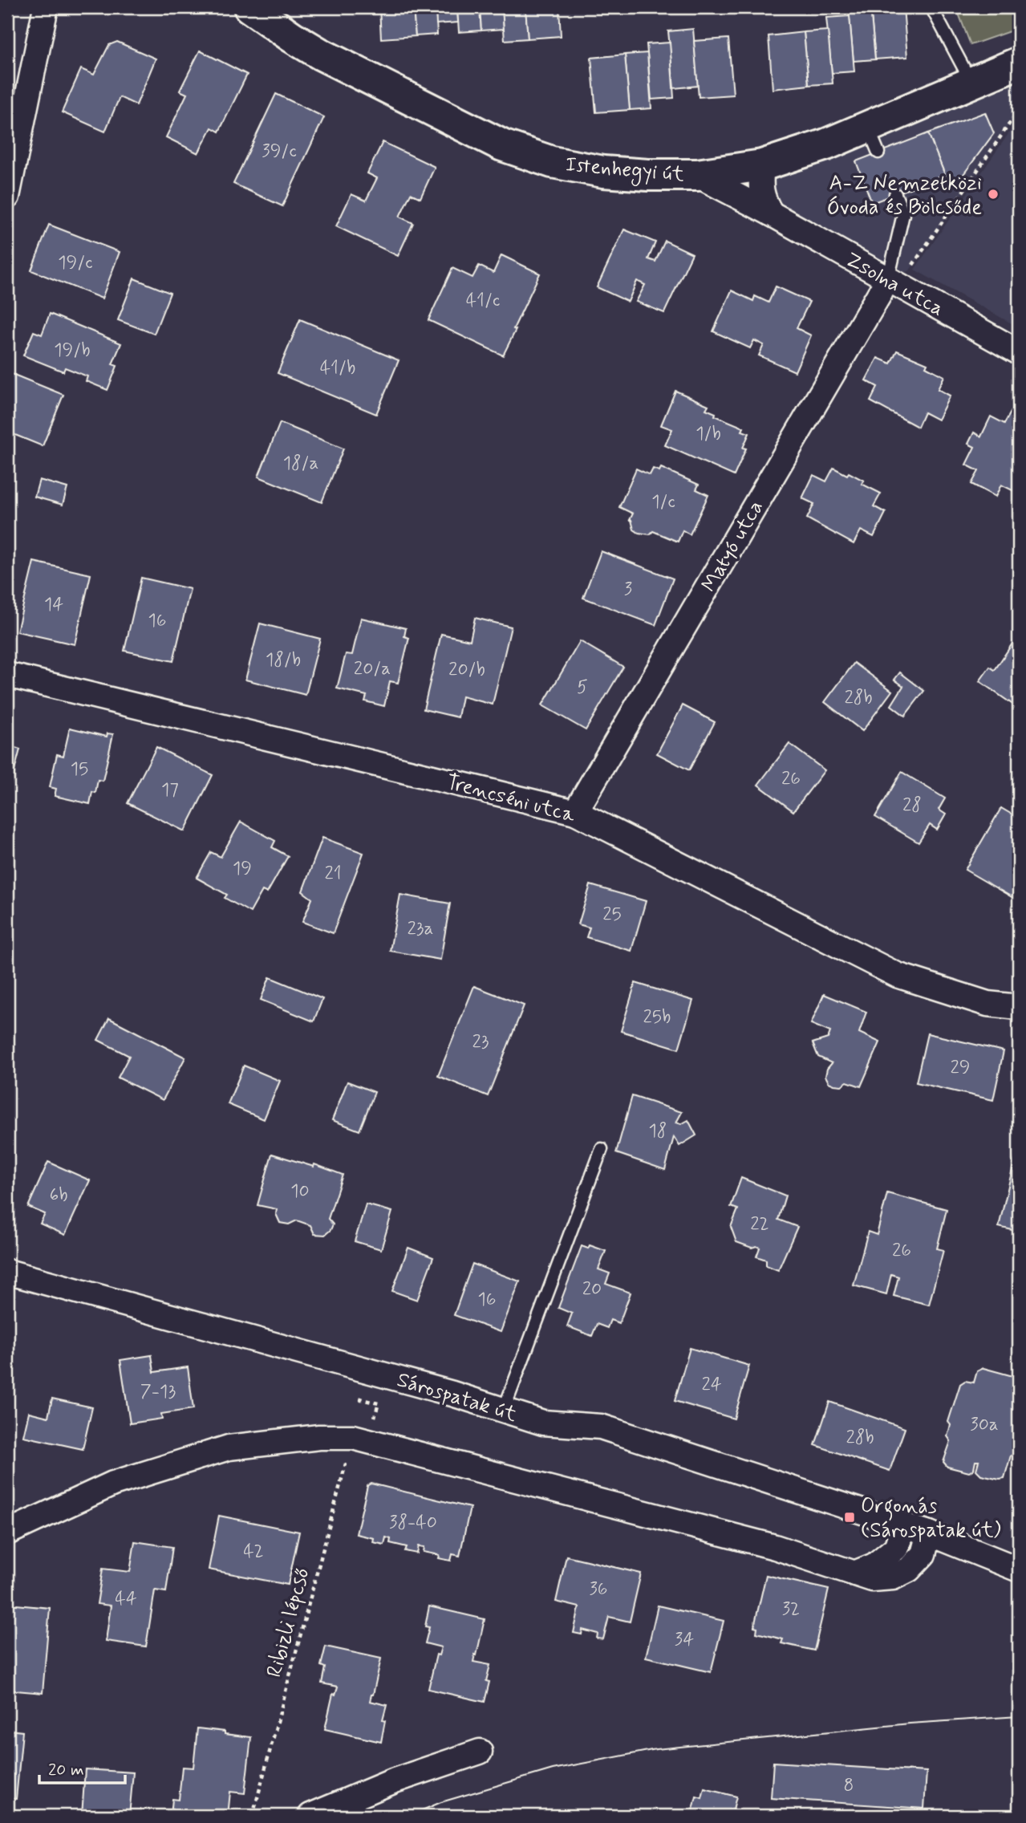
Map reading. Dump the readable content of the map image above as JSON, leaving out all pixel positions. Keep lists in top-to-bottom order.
{
  "streets": {
    "street": [
      "Istenhegyi út",
      "Zsolna utca",
      "Matyó utca",
      "Trencséni utca",
      "Sárospatak út"
    ],
    "path": ["Ribizli lépcső"]
  },
  "crossings": [
    ["Istenhegyi út", "Zsolna utca"],
    ["Zsolna utca", "Matyó utca"],
    ["Matyó utca", "Trencséni utca"]
  ],
  "places": {
    "other": ["A-Z Nemzetközi Óvoda és Bölcsőde"],
    "transit": ["Orgonás (Sárospatak út)"]
  },
  "house_numbers": [
    "39/c",
    "19/c",
    "41/c",
    "19/b",
    "41/b",
    "1/b",
    "18/a",
    "1/c",
    "3",
    "14",
    "16",
    "18/b",
    "20/a",
    "20/b",
    "5",
    "28b",
    "15",
    "26",
    "17",
    "28",
    "19",
    "21",
    "25",
    "23a",
    "25b",
    "23",
    "29",
    "18",
    "10",
    "6b",
    "22",
    "26",
    "20",
    "16",
    "24",
    "7-13",
    "30a",
    "28b",
    "38-40",
    "42",
    "36",
    "44",
    "32",
    "34",
    "8"
  ],
  "scale_bar": "20 m"
}
